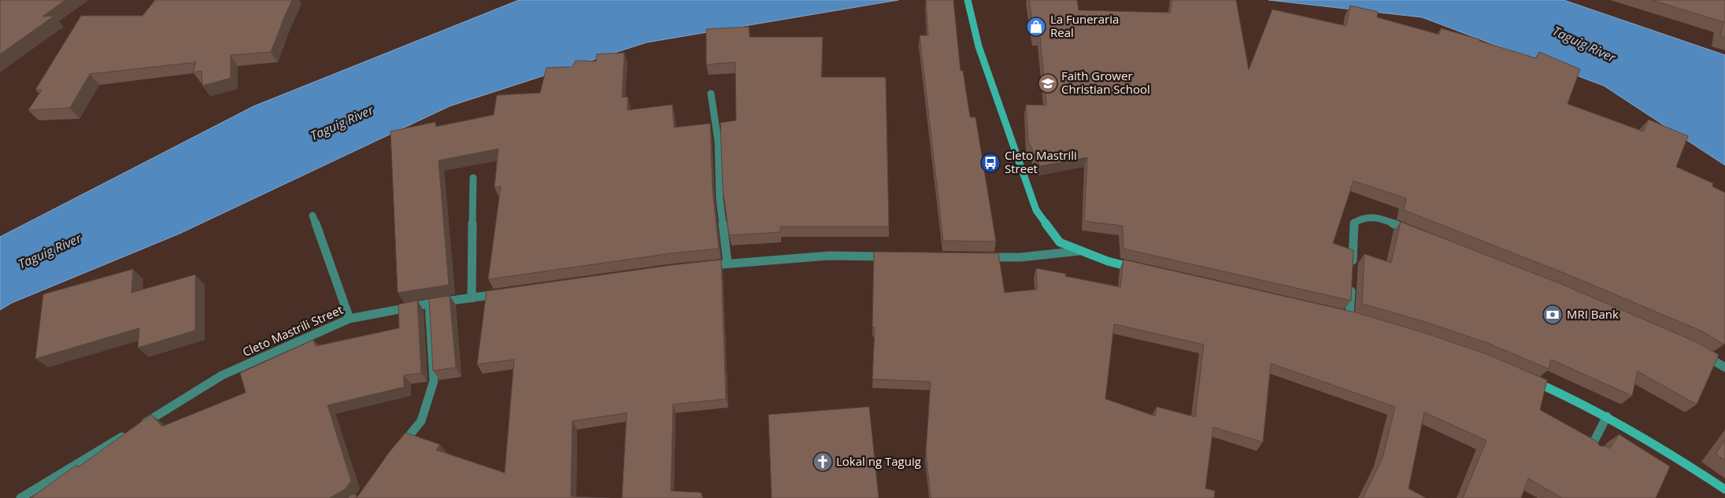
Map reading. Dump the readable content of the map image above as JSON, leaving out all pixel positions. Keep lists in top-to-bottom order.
{
  "streets": {
    "street": ["Cleto Mastrili Street"]
  },
  "water": ["Taguig River"],
  "places": {
    "shop": ["La Funeraria Real"],
    "school or university": ["Faith Grower Christian School"],
    "bus stop": ["Cleto Mastrili Street"],
    "bank": ["MRI Bank"],
    "church": ["Lokal ng Taguig"]
  }
}
